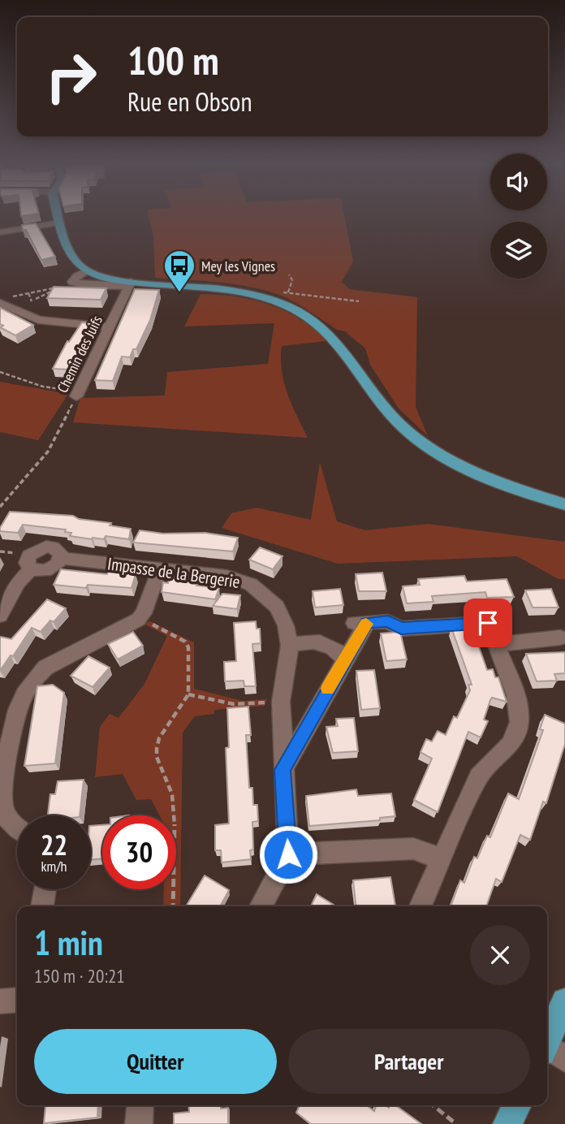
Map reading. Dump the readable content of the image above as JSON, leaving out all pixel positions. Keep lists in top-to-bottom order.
{
  "streets": {
    "street": ["Chemin des Juifs", "Impasse de la Bergerie"]
  },
  "places": {
    "bus stop": ["Mey les Vignes"]
  },
  "page": {
    "turn": ["100 m", "Rue en Obson"],
    "speed": "22 km/h",
    "limit": "30",
    "heading": ["1 min", "150 m · 20:21"],
    "buttons": ["Quitter", "Partager"]
  }
}
